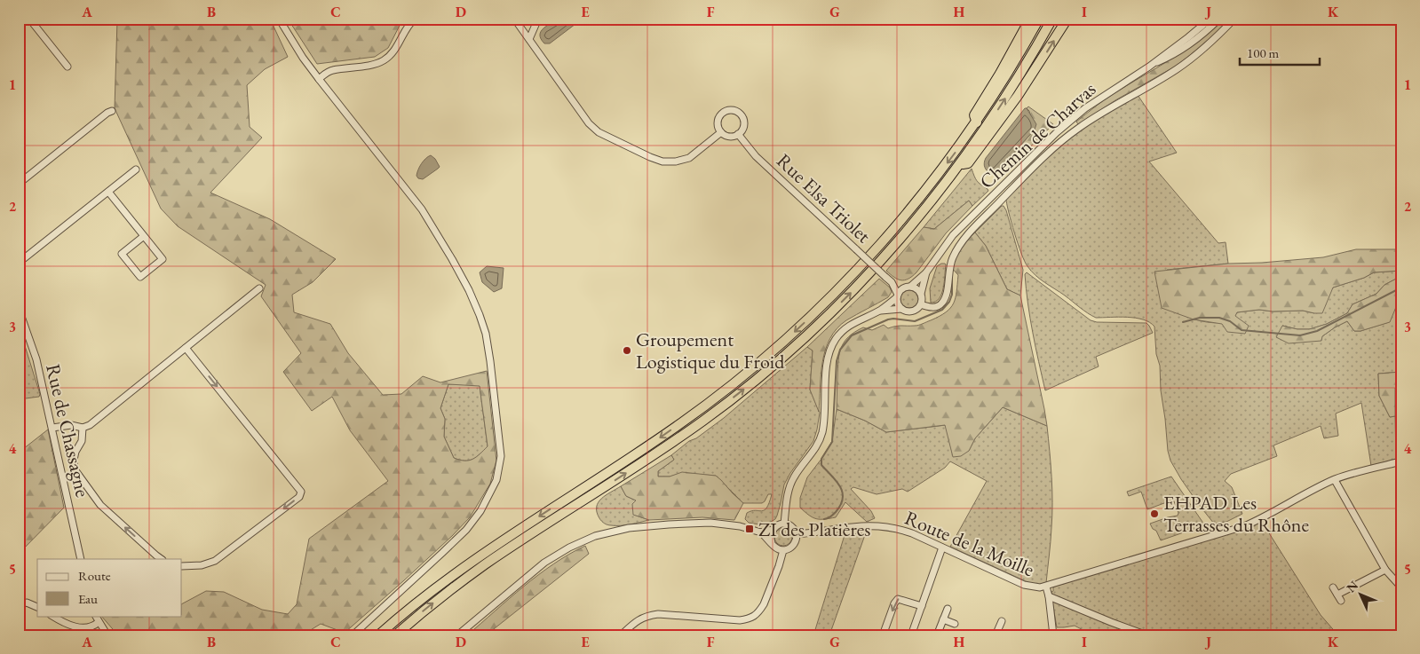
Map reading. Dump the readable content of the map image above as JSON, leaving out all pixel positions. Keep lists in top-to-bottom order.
{
  "streets": {
    "street": [
      "Chemin de Charvas",
      "Rue Elsa Triolet",
      "Rue de Chassagne",
      "Route de la Moille"
    ]
  },
  "crossings": [
    ["Chemin de Charvas", "Rue Elsa Triolet"]
  ],
  "places": {
    "other": ["Groupement Logistique du Froid", "EHPAD Les Terrasses du Rhône"],
    "transit": ["ZI des Platières"]
  },
  "legend": ["Route", "Eau"],
  "scale_bar": "100 m",
  "north": "top left",
  "grid": {
    "columns": [
      "A",
      "B",
      "C",
      "D",
      "E",
      "F",
      "G",
      "H",
      "I",
      "J",
      "K"
    ],
    "rows": [
      "1",
      "2",
      "3",
      "4",
      "5"
    ]
  }
}
